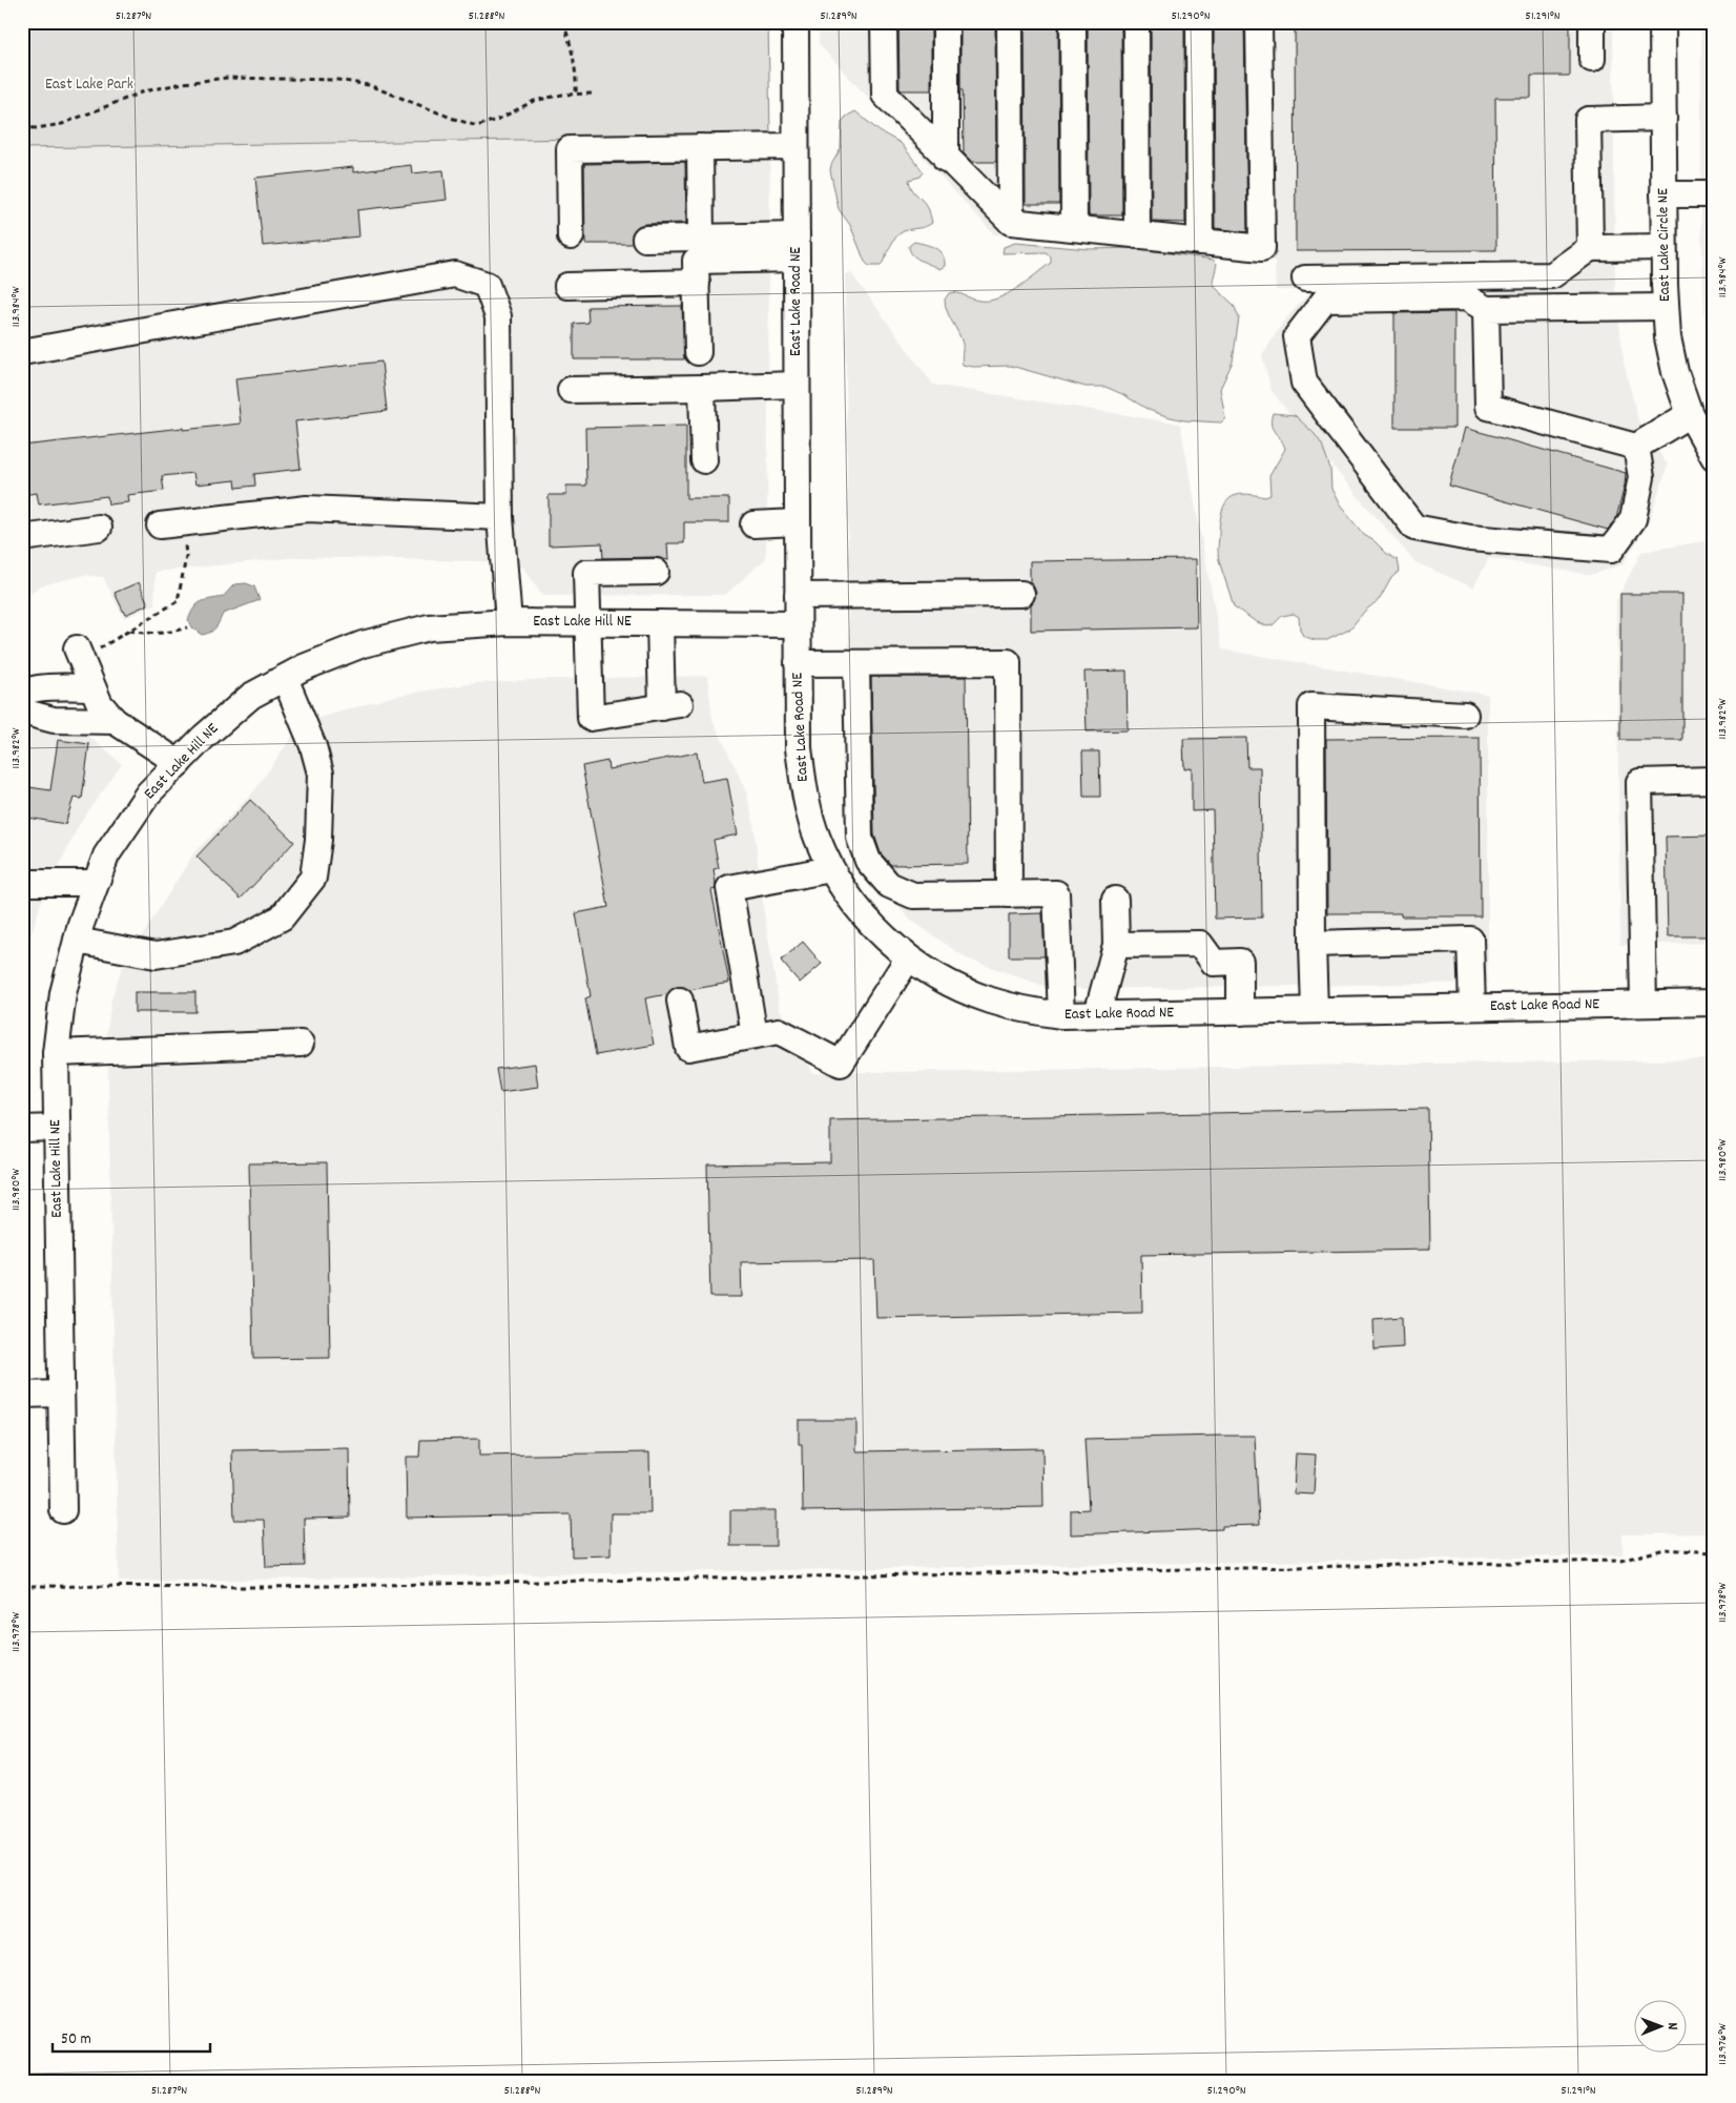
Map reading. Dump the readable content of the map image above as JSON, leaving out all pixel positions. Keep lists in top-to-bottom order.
{
  "streets": {
    "street": ["East Lake Circle NE", "East Lake Road NE", "East Lake Hill NE"]
  },
  "crossings": [
    ["East Lake Road NE", "East Lake Hill NE"]
  ],
  "parks": ["East Lake Park"],
  "scale_bar": "50 m",
  "north": "right",
  "coordinates": [
    "51.287°N",
    "51.288°N",
    "51.289°N",
    "51.290°N",
    "51.291°N",
    "113.984°W",
    "113.982°W",
    "113.980°W",
    "113.978°W",
    "113.976°W"
  ]
}
